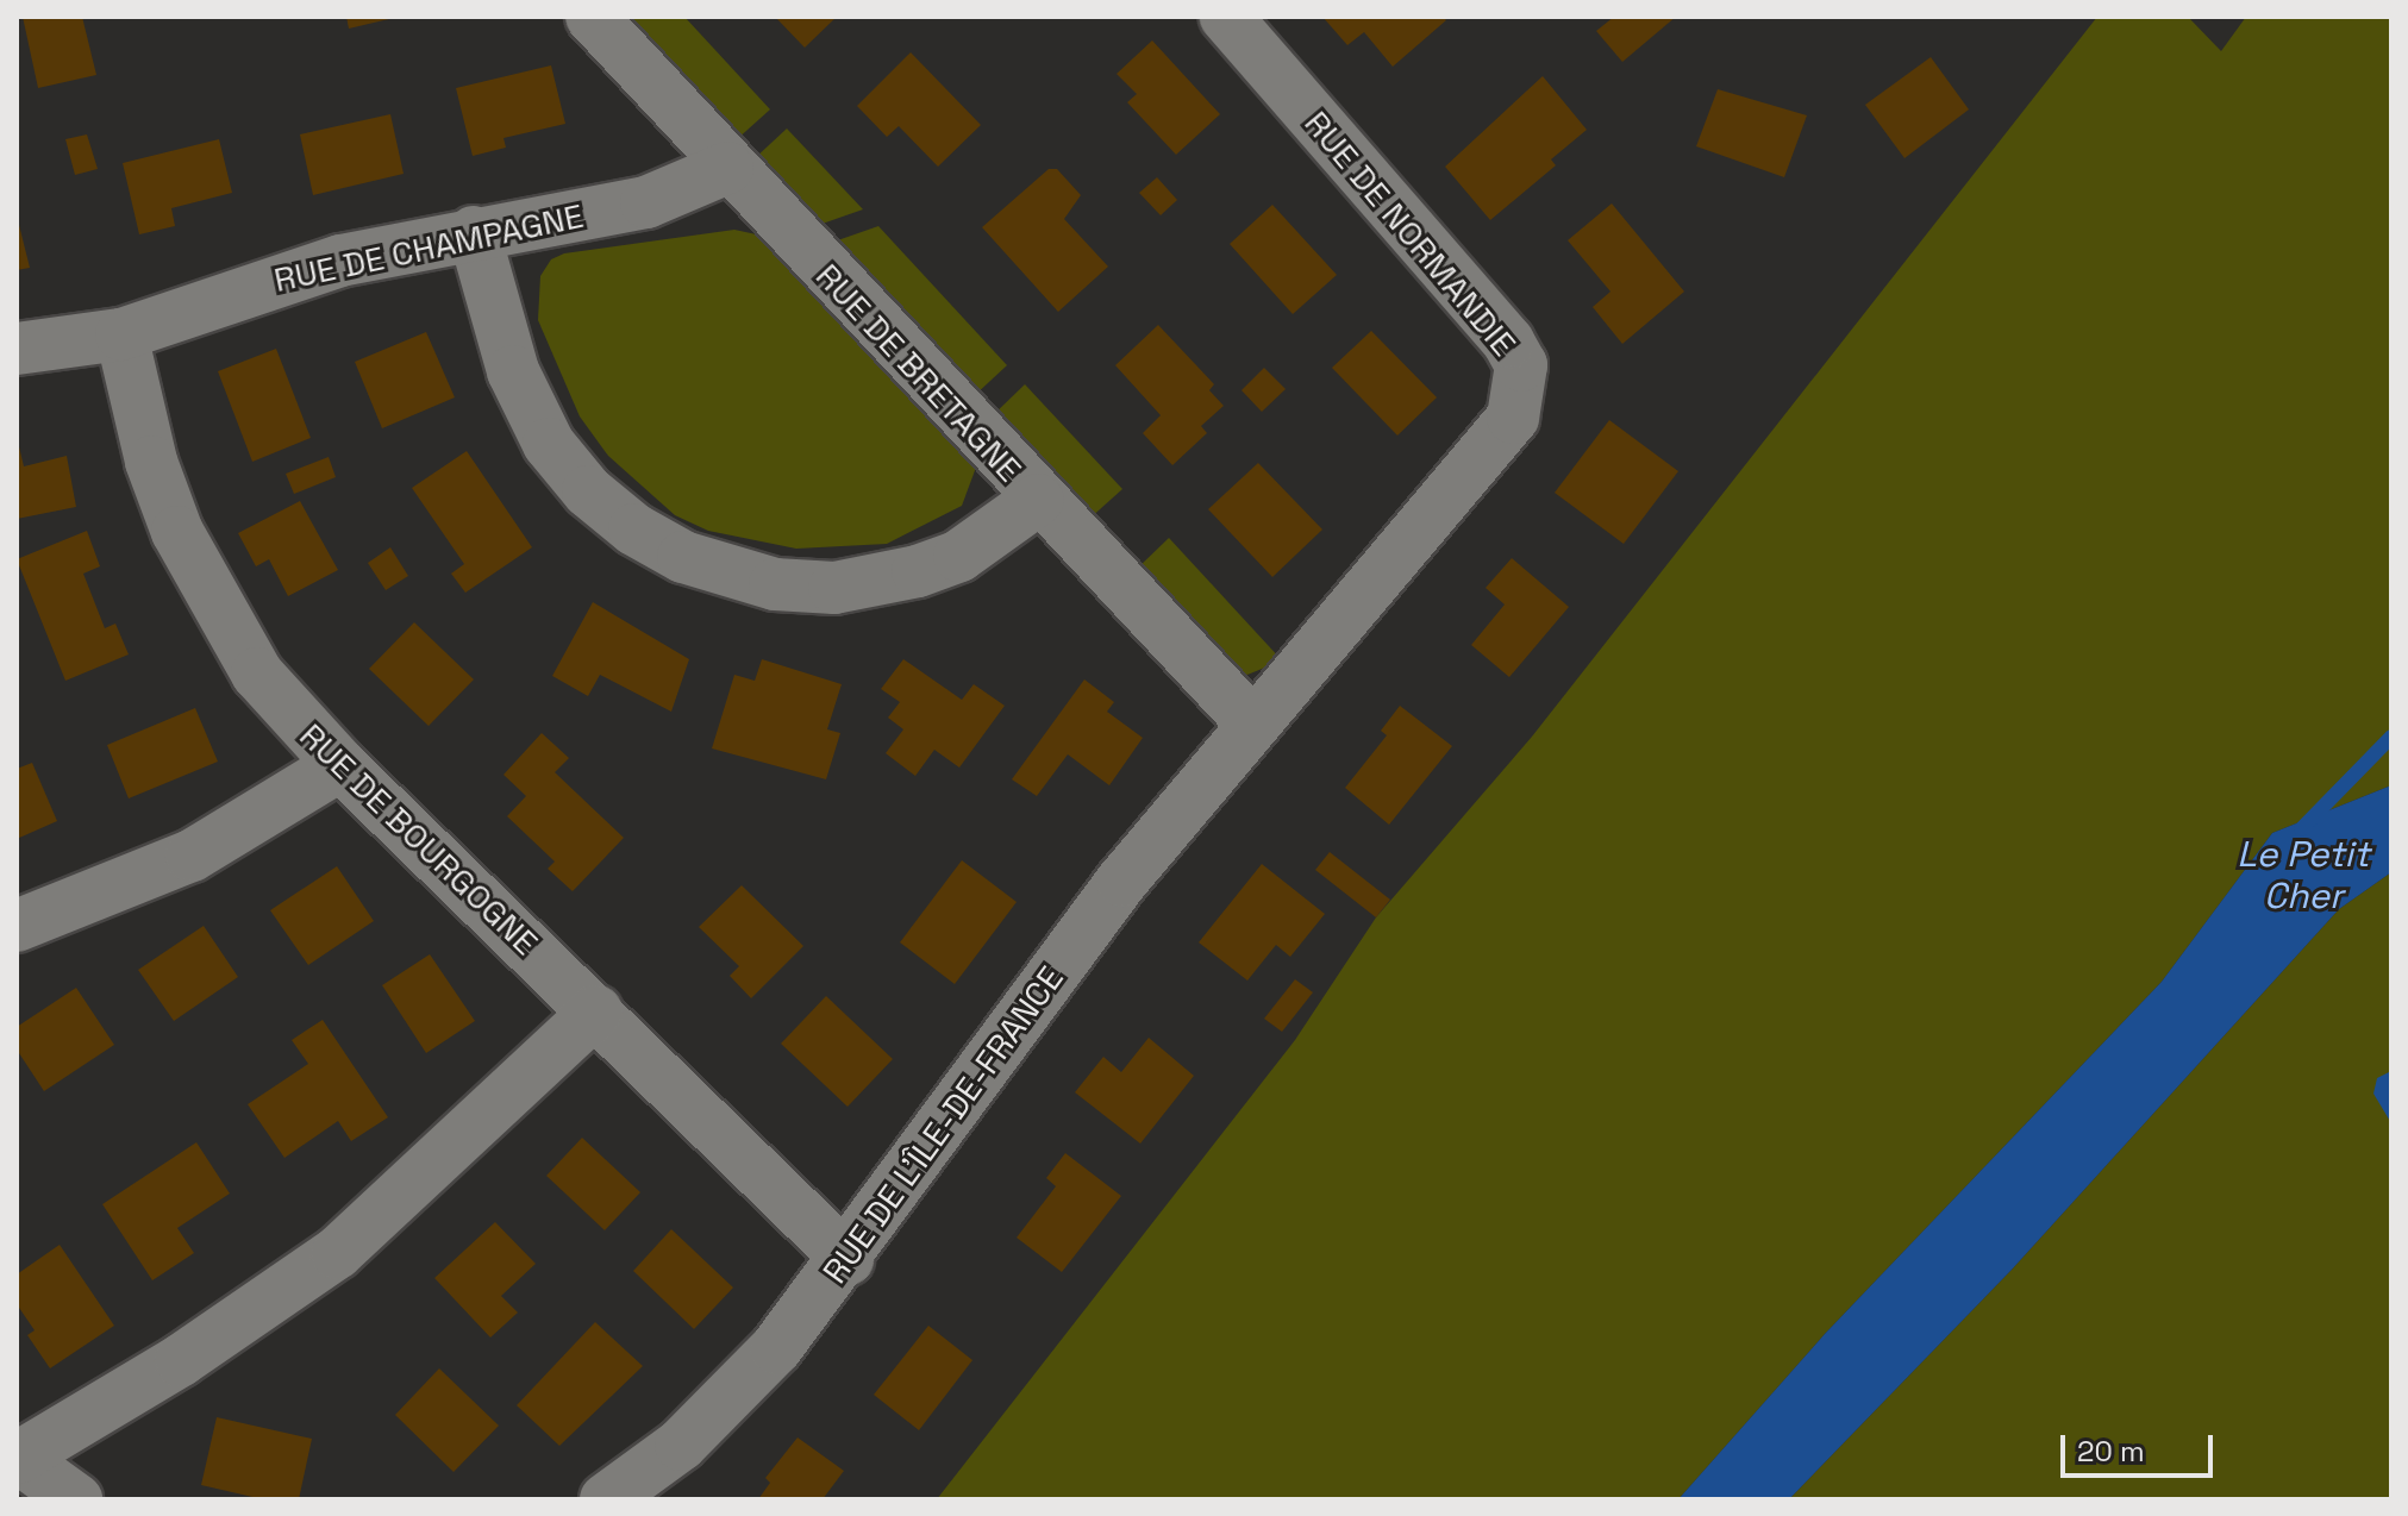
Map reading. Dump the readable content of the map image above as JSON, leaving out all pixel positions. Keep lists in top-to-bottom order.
{
  "streets": {
    "street": [
      "RUE DE NORMANDIE",
      "RUE DE CHAMPAGNE",
      "RUE DE BRETAGNE",
      "RUE DE BOURGOGNE",
      "RUE DE L'ÎLE-DE-FRANCE"
    ]
  },
  "crossings": [
    ["RUE DE NORMANDIE", "RUE DE BRETAGNE"],
    ["RUE DE NORMANDIE", "RUE DE L'ÎLE-DE-FRANCE"],
    ["RUE DE CHAMPAGNE", "RUE DE BRETAGNE"],
    ["RUE DE CHAMPAGNE", "RUE DE BOURGOGNE"],
    ["RUE DE BRETAGNE", "RUE DE L'ÎLE-DE-FRANCE"],
    ["RUE DE BOURGOGNE", "RUE DE L'ÎLE-DE-FRANCE"]
  ],
  "water": ["Le Petit Cher"],
  "scale_bar": "20 m"
}
